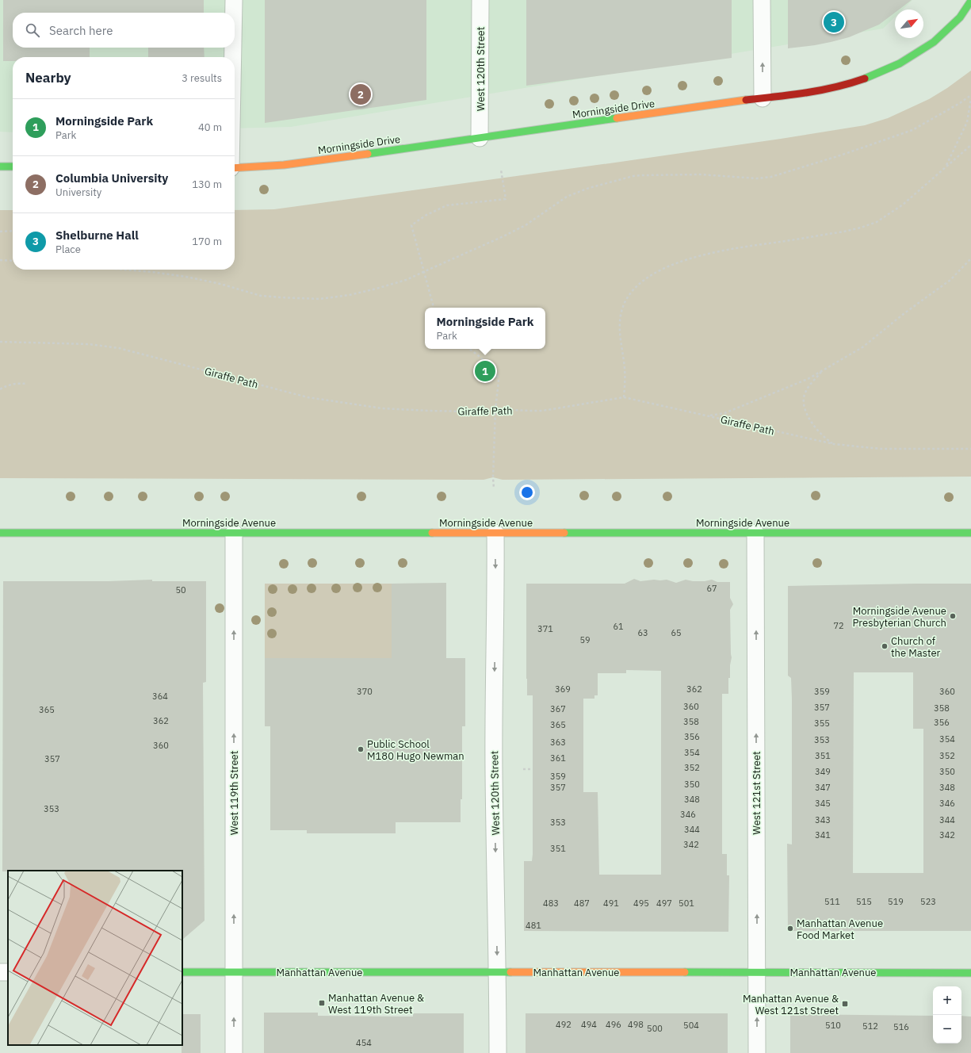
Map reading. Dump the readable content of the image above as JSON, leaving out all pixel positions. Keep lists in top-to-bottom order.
{
  "streets": {
    "street": [
      "West 120th Street",
      "Morningside Drive",
      "Morningside Avenue",
      "West 119th Street",
      "West 121st Street",
      "Manhattan Avenue"
    ],
    "path": ["Giraffe Path"]
  },
  "crossings": [
    ["West 120th Street", "Morningside Drive"],
    ["West 120th Street", "Morningside Avenue"],
    ["West 120th Street", "Manhattan Avenue"],
    ["Morningside Avenue", "West 119th Street"],
    ["Morningside Avenue", "West 121st Street"],
    ["West 119th Street", "Manhattan Avenue"],
    ["West 121st Street", "Manhattan Avenue"]
  ],
  "one_way": ["West 120th Street", "West 119th Street", "West 121st Street"],
  "places": {
    "other": [
      "Morningside Avenue Presbyterian Church",
      "Church of the Master",
      "Public School M180 Hugo Newman",
      "Manhattan Avenue Food Market"
    ],
    "transit": ["Manhattan Avenue & West 119th Street", "Manhattan Avenue & West 121st Street"]
  },
  "house_numbers": [
    "67",
    "50",
    "72",
    "61",
    "371",
    "63",
    "65",
    "59",
    "369",
    "362",
    "370",
    "359",
    "360",
    "364",
    "360",
    "357",
    "358",
    "367",
    "365",
    "362",
    "358",
    "356",
    "355",
    "365",
    "356",
    "354",
    "353",
    "363",
    "360",
    "354",
    "351",
    "352",
    "361",
    "357",
    "352",
    "349",
    "350",
    "359",
    "350",
    "357",
    "347",
    "348",
    "348",
    "345",
    "346",
    "353",
    "346",
    "343",
    "344",
    "353",
    "344",
    "341",
    "342",
    "342",
    "351",
    "511",
    "515",
    "519",
    "523",
    "483",
    "487",
    "491",
    "495",
    "497",
    "501",
    "481",
    "492",
    "494",
    "496",
    "498",
    "504",
    "510",
    "512",
    "516",
    "500",
    "454"
  ],
  "north": "top right",
  "page": {
    "pins": ["3", "2", "1"],
    "search": "Search here",
    "heading": ["Nearby", "3 results"],
    "list": [
      {
        "mark": "1",
        "name": "Morningside Park",
        "note": "Park",
        "value": "40 m"
      },
      {
        "mark": "2",
        "name": "Columbia University",
        "note": "University",
        "value": "130 m"
      },
      {
        "mark": "3",
        "name": "Shelburne Hall",
        "note": "Place",
        "value": "170 m"
      }
    ],
    "popup": ["Morningside Park", "Park"],
    "map_buttons": ["+", "−"]
  }
}
